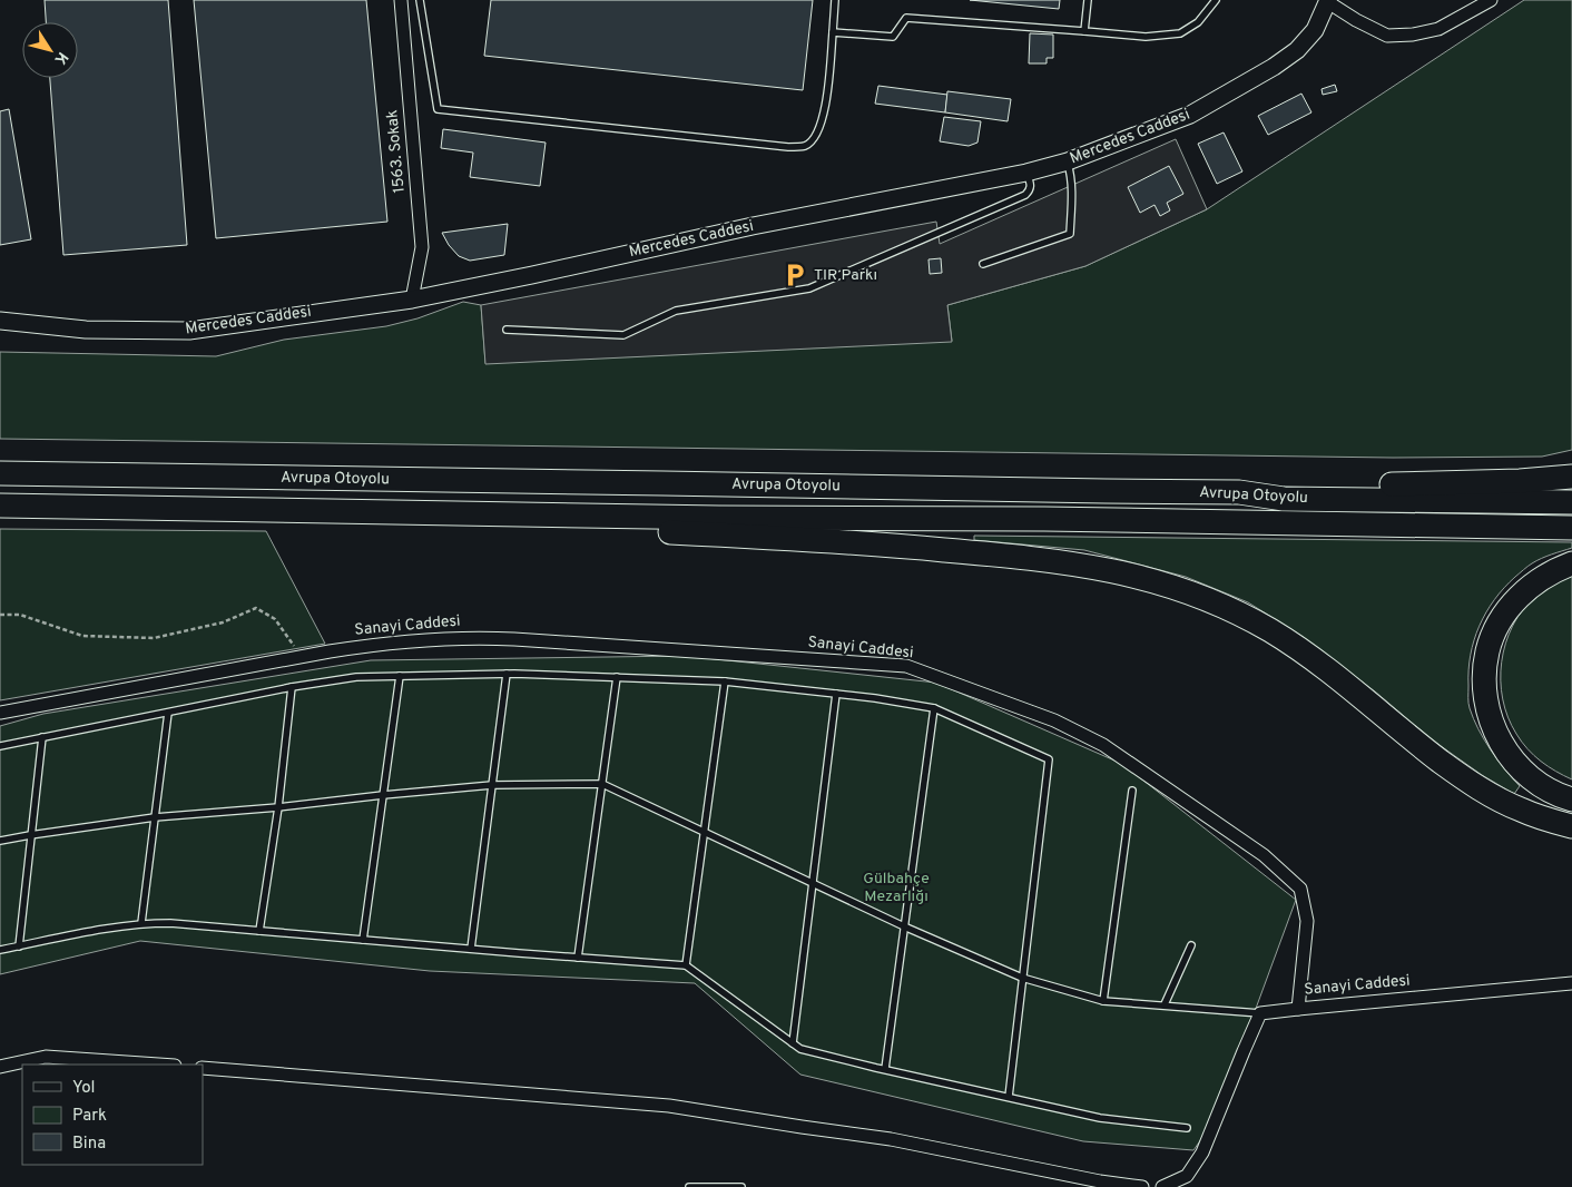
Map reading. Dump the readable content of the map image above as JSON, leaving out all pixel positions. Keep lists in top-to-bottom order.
{
  "streets": {
    "highway": ["Avrupa Otoyolu"],
    "street": ["Mercedes Caddesi", "1563. Sokak", "Sanayi Caddesi"]
  },
  "crossings": [
    ["Mercedes Caddesi", "1563. Sokak"]
  ],
  "parks": ["Gülbahçe Mezarlığı"],
  "places": {
    "parking": ["TIR Parkı"]
  },
  "legend": ["Yol", "Park", "Bina"],
  "north": "bottom right"
}
